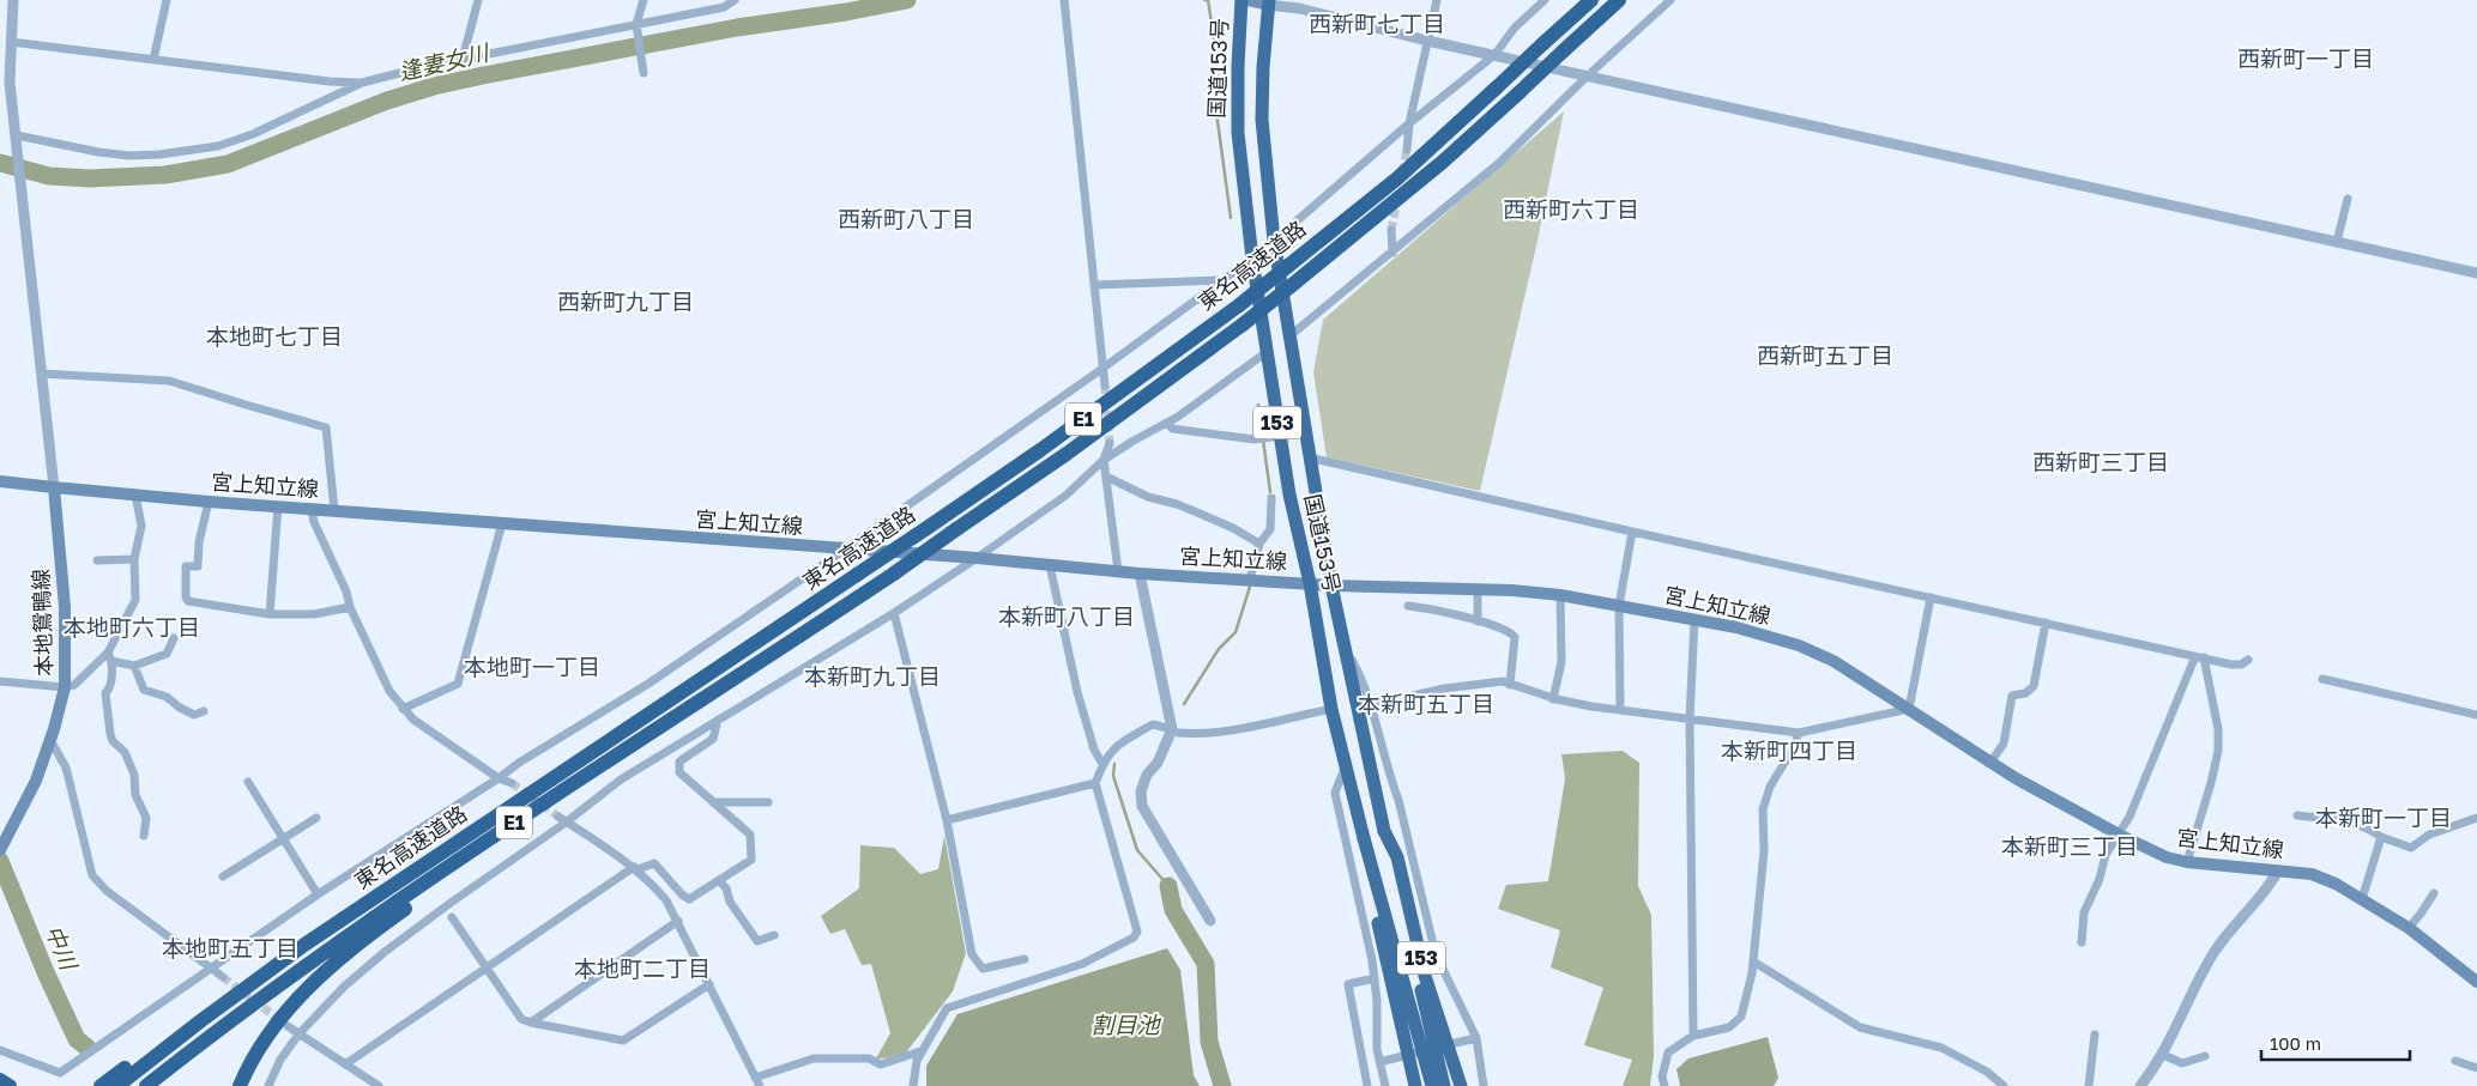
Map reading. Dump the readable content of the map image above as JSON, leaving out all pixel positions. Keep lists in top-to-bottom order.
{
  "streets": {
    "highway": [
      "国道153号",
      "東名高速道路",
      "E1",
      "153"
    ],
    "main road": ["宮上知立線", "本地鴛鴨線"]
  },
  "crossings": [
    ["国道153号", "153"],
    ["国道153号", "宮上知立線"],
    ["宮上知立線", "本地鴛鴨線"]
  ],
  "districts": [
    "西新町七丁目",
    "西新町一丁目",
    "西新町六丁目",
    "西新町八丁目",
    "西新町九丁目",
    "本地町七丁目",
    "西新町五丁目",
    "西新町三丁目",
    "本新町八丁目",
    "本地町六丁目",
    "本地町一丁目",
    "本新町九丁目",
    "本新町五丁目",
    "本新町四丁目",
    "本新町一丁目",
    "本新町三丁目",
    "本地町五丁目",
    "本地町二丁目"
  ],
  "water": ["逢妻女川", "中川", "割目池"],
  "scale_bar": "100 m"
}
